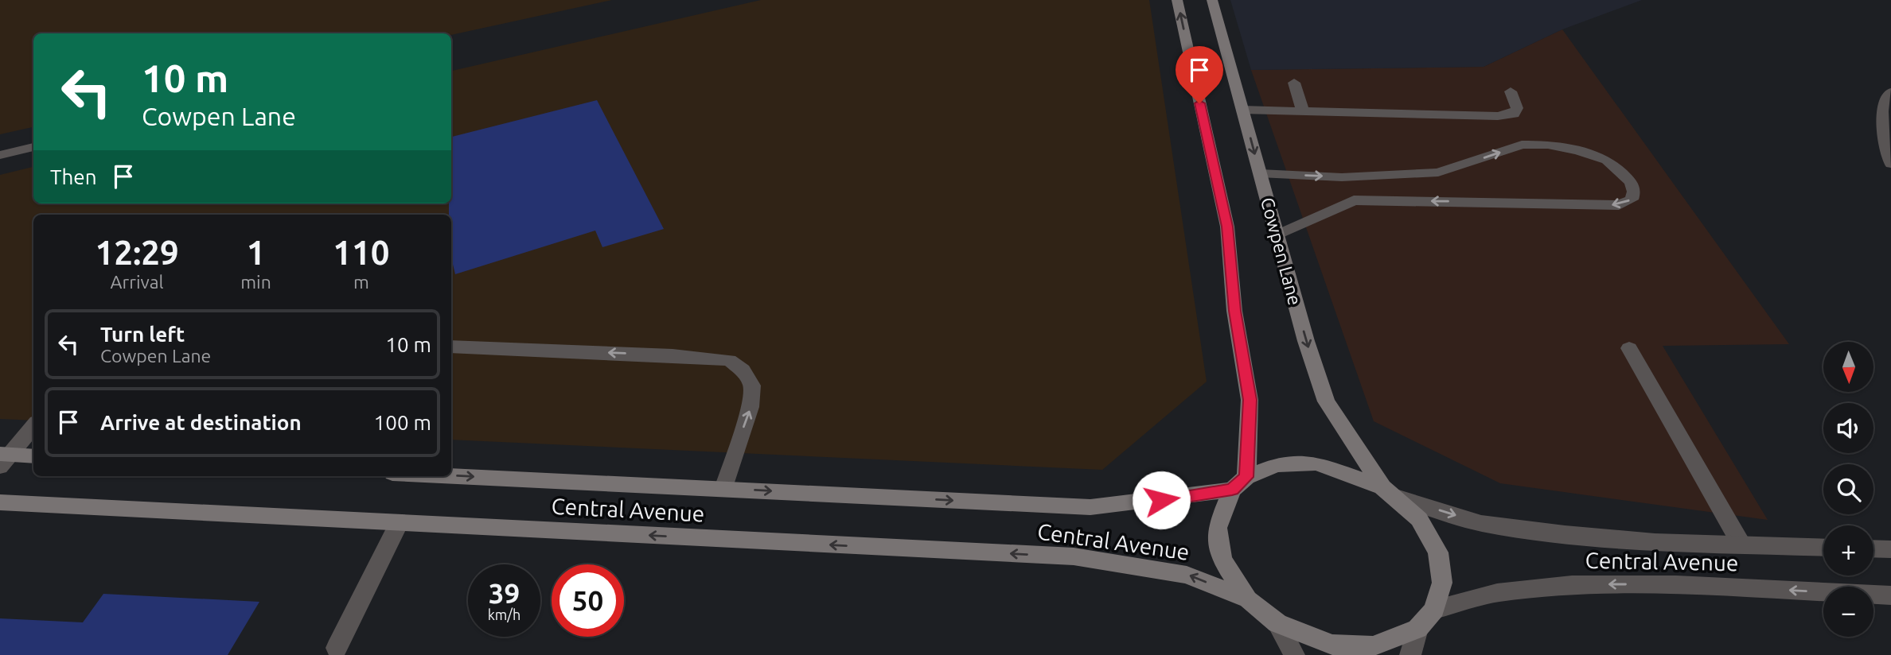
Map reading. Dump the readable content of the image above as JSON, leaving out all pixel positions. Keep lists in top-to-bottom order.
{
  "streets": {
    "main road": ["Cowpen Lane", "Central Avenue"]
  },
  "crossings": [
    ["Cowpen Lane", "Central Avenue"]
  ],
  "north": "bottom",
  "page": {
    "turn": ["10 m", "Cowpen Lane"],
    "then": "Then",
    "eta": [
      "12:29",
      "Arrival",
      "1",
      "min",
      "110",
      "m"
    ],
    "list": [
      {
        "name": "Turn left",
        "note": "Cowpen Lane",
        "value": "10 m"
      },
      {
        "name": "Arrive at destination",
        "value": "100 m"
      }
    ],
    "map_buttons": ["+", "−"],
    "speed": "39 km/h",
    "limit": "50"
  }
}
